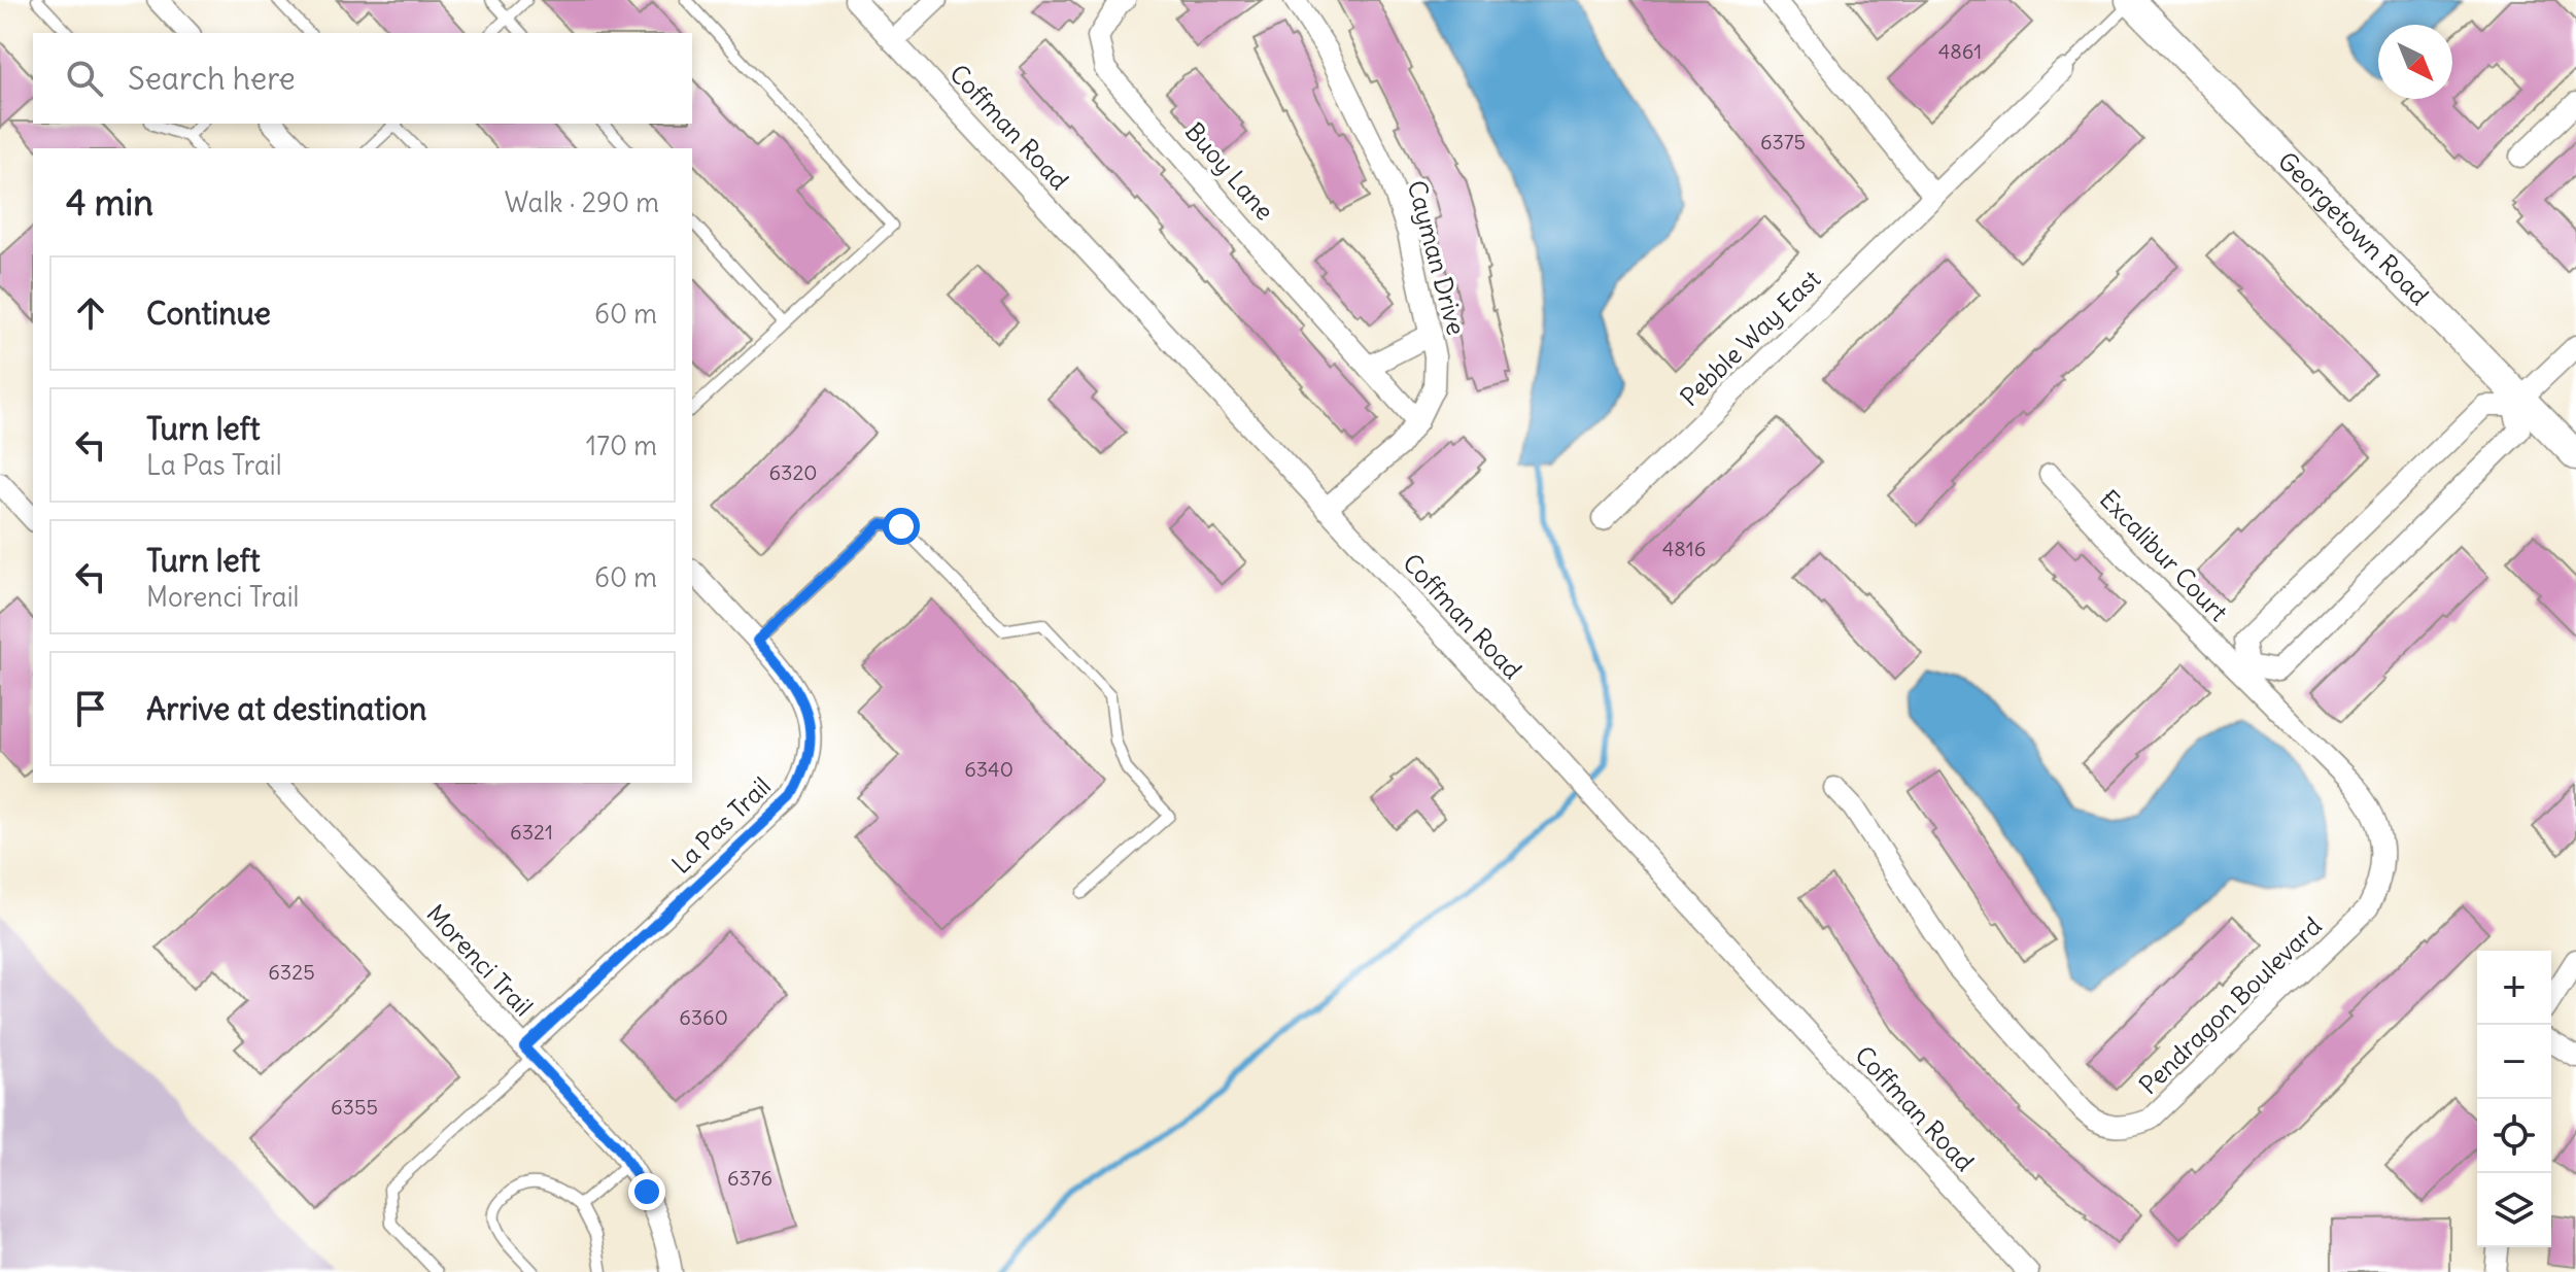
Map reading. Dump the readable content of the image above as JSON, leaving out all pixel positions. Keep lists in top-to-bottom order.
{
  "streets": {
    "main road": ["Georgetown Road"],
    "street": [
      "Coffman Road",
      "Buoy Lane",
      "Cayman Drive",
      "Pebble Way East",
      "Excalibur Court",
      "La Pas Trail",
      "Morenci Trail",
      "Pendragon Boulevard"
    ]
  },
  "crossings": [
    ["Coffman Road", "Cayman Drive"],
    ["Buoy Lane", "Cayman Drive"],
    ["Excalibur Court", "Pendragon Boulevard"],
    ["La Pas Trail", "Morenci Trail"]
  ],
  "house_numbers": [
    "4861",
    "6375",
    "6320",
    "4816",
    "6340",
    "6321",
    "6325",
    "6360",
    "6355",
    "6376"
  ],
  "north": "bottom right",
  "page": {
    "search": "Search here",
    "heading": ["4 min", "Walk · 290 m"],
    "list": [
      ["Continue", "60 m"],
      ["Turn left", "La Pas Trail", "170 m"],
      ["Turn left", "Morenci Trail", "60 m"],
      "Arrive at destination"
    ],
    "map_buttons": ["+", "−"]
  }
}
